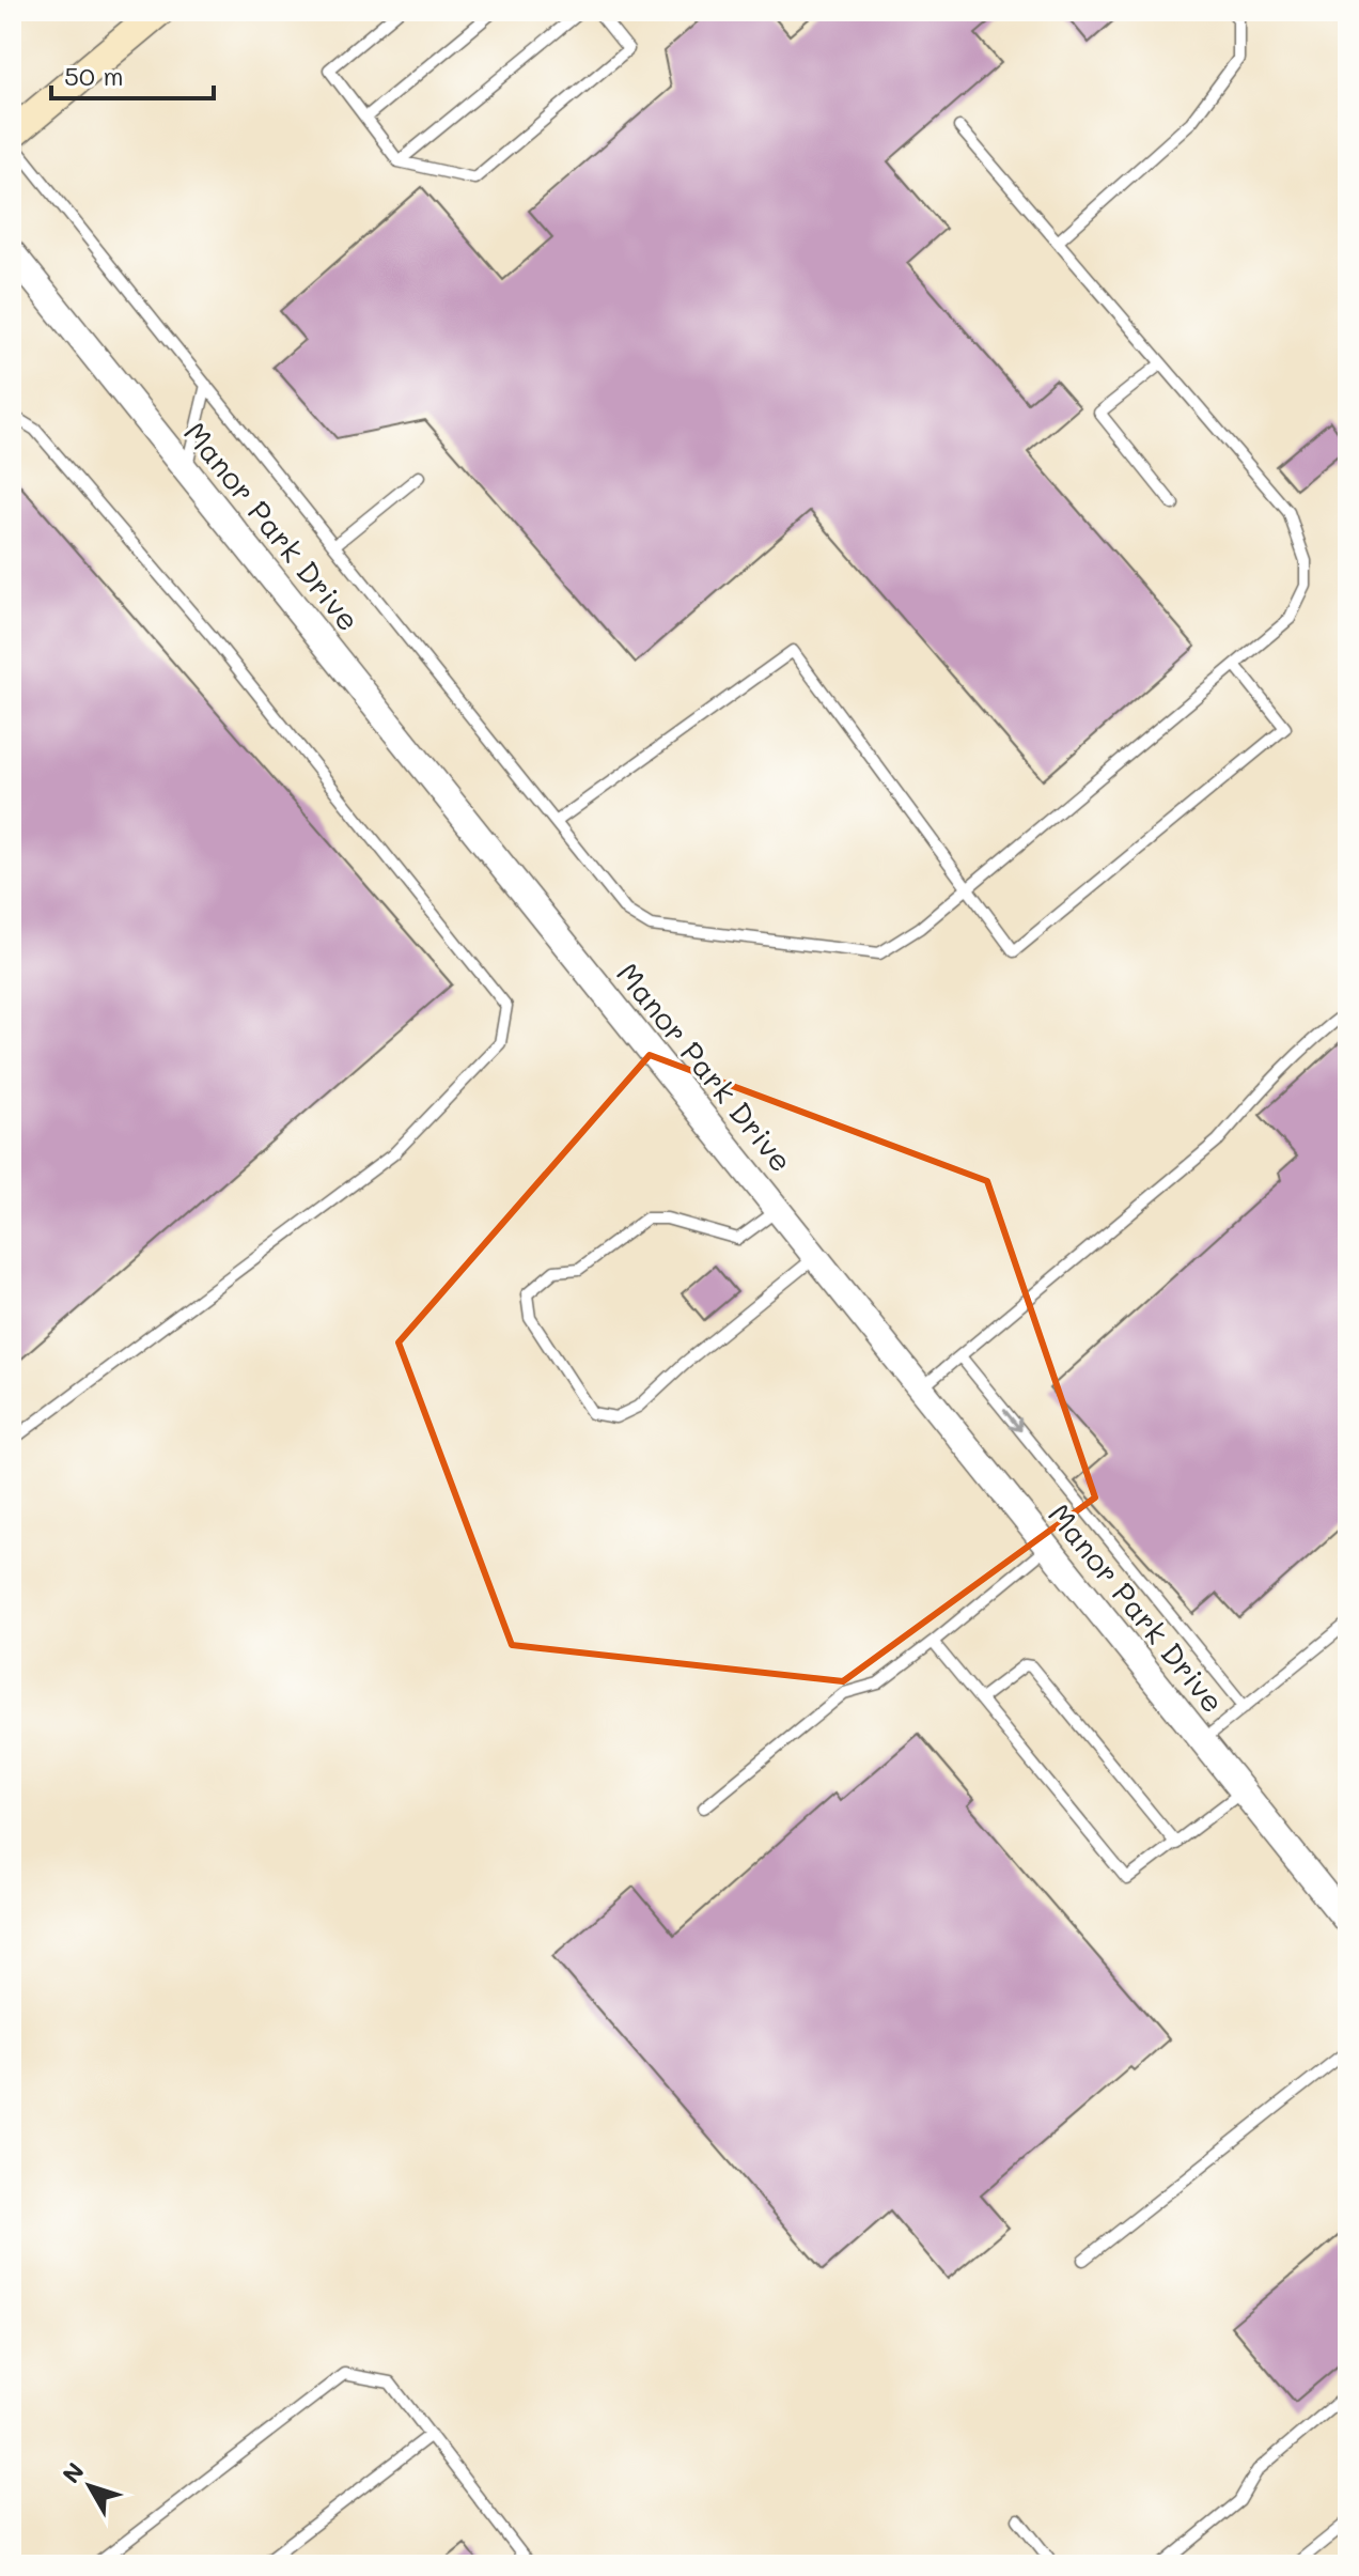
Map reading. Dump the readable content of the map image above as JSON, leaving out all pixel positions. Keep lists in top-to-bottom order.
{
  "streets": {
    "street": ["Manor Park Drive"]
  },
  "scale_bar": "50 m",
  "north": "top left"
}
